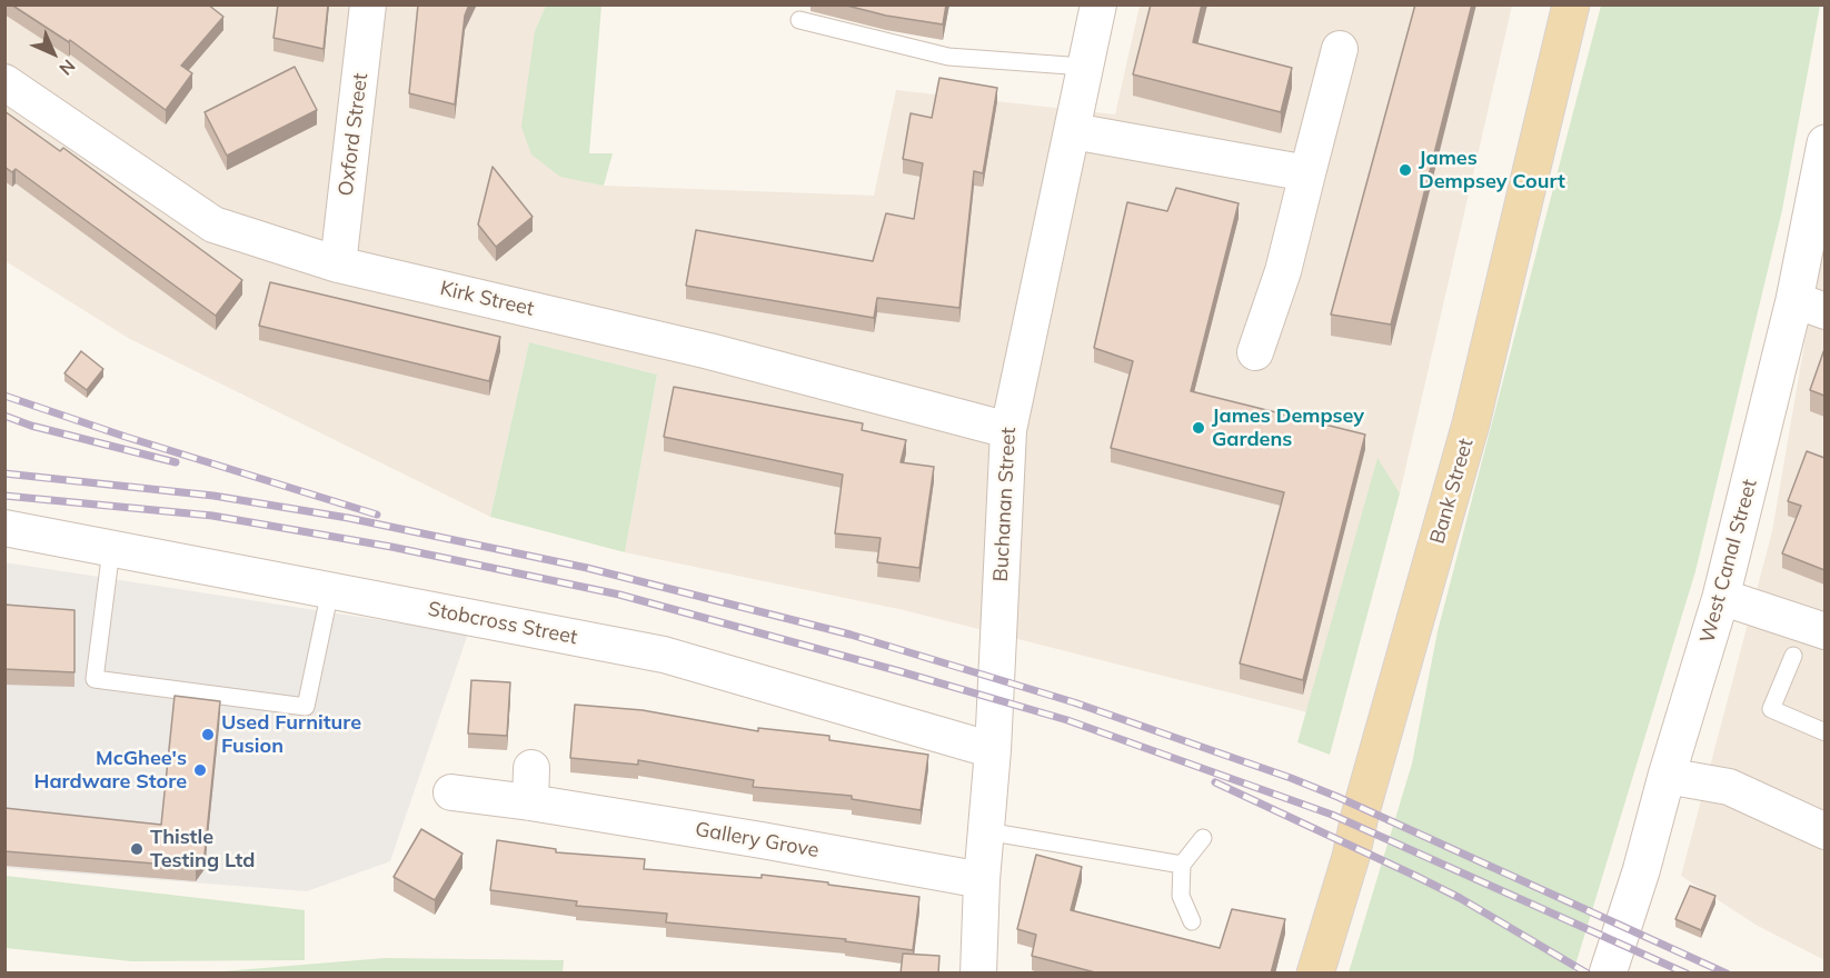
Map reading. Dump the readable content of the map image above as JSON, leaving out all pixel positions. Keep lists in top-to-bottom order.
{
  "streets": {
    "main road": ["Bank Street"],
    "street": [
      "Oxford Street",
      "Kirk Street",
      "Buchanan Street",
      "West Canal Street",
      "Stobcross Street",
      "Gallery Grove"
    ]
  },
  "crossings": [
    ["Oxford Street", "Kirk Street"],
    ["Kirk Street", "Buchanan Street"],
    ["Buchanan Street", "Stobcross Street"],
    ["Buchanan Street", "Gallery Grove"]
  ],
  "places": [
    "James Dempsey Court",
    "James Dempsey Gardens",
    "Used Furniture Fusion",
    "McGhee's Hardware Store",
    "Thistle Testing Ltd"
  ],
  "north": "bottom right"
}
